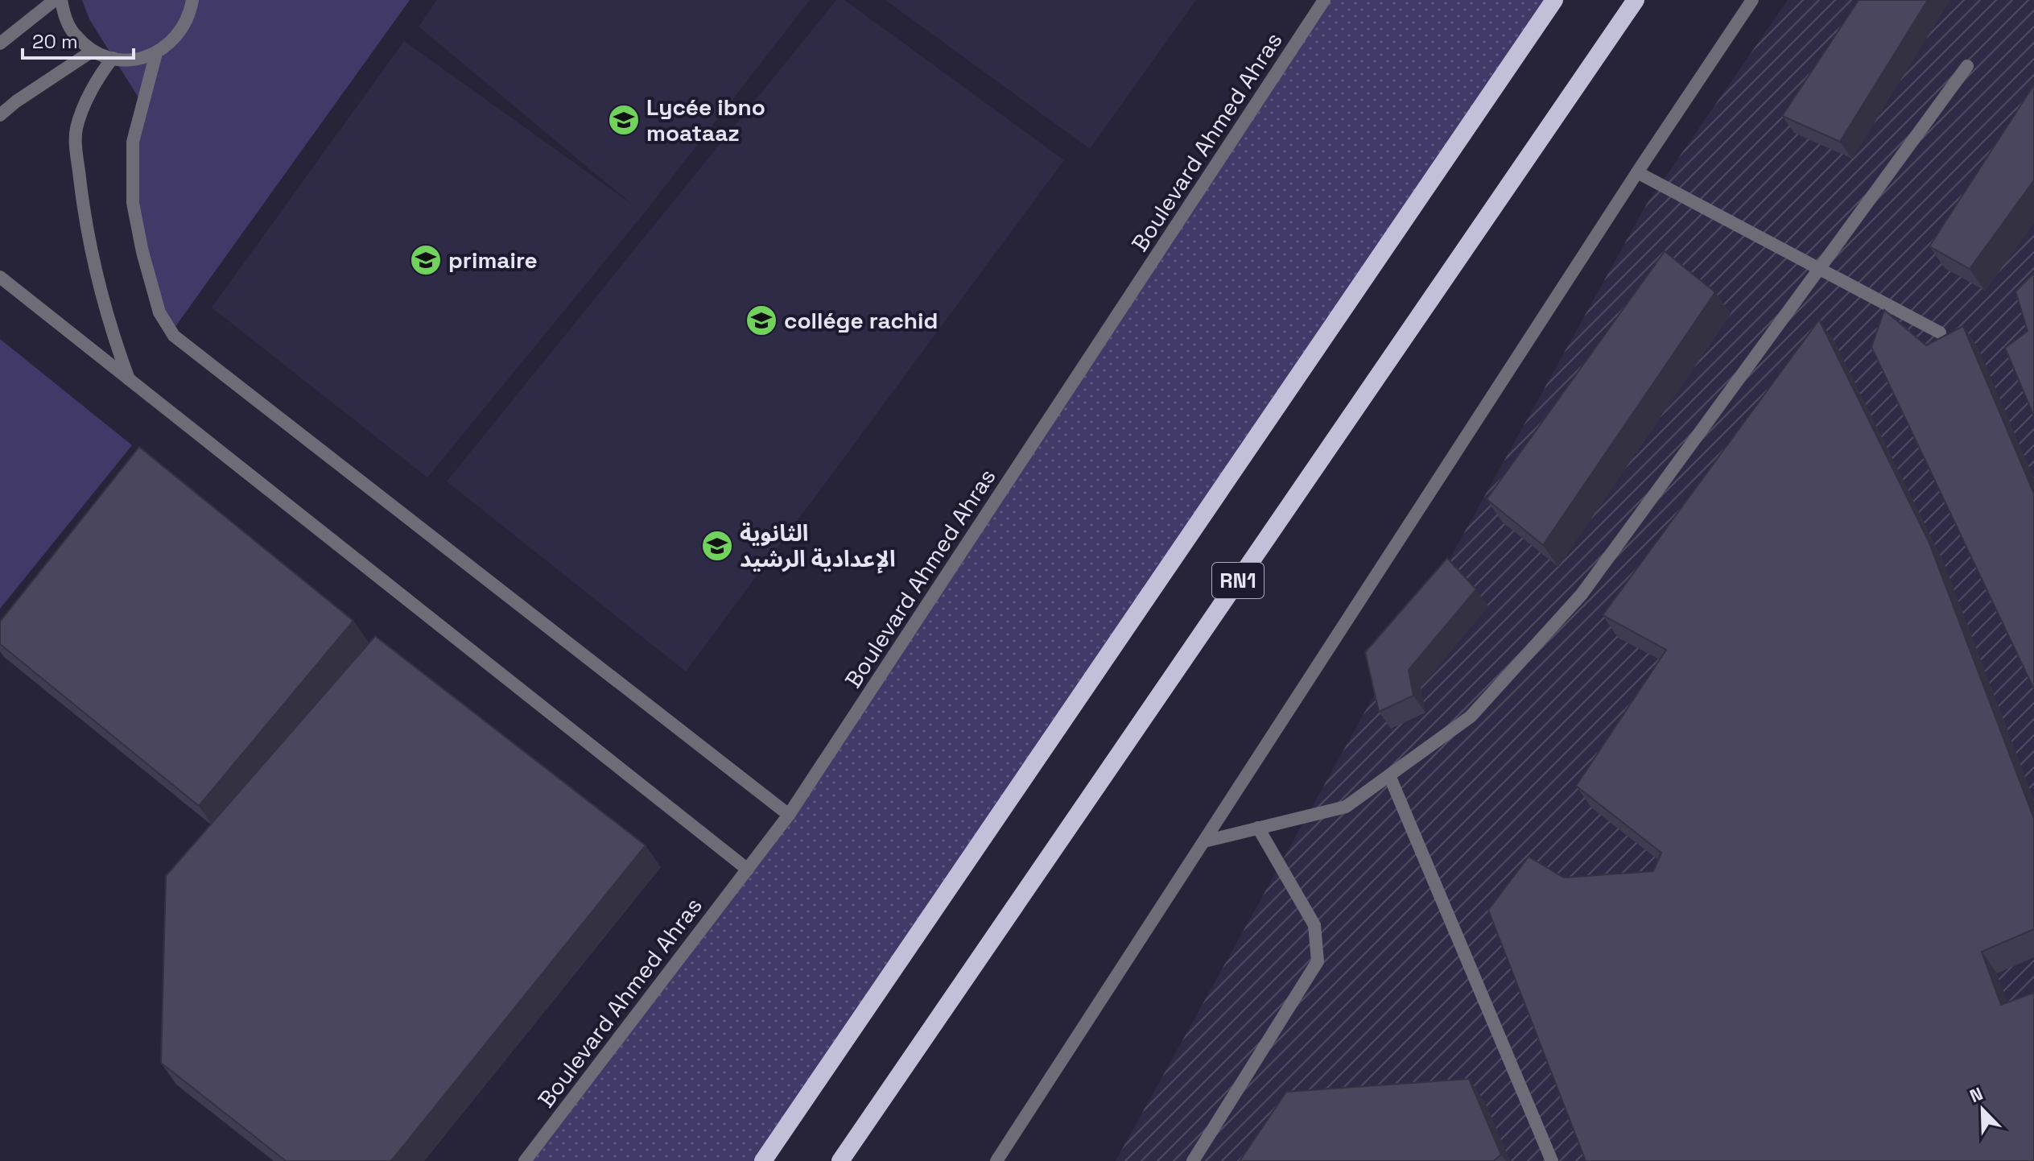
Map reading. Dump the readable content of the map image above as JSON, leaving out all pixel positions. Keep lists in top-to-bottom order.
{
  "streets": {
    "highway": ["RN1"],
    "street": ["Boulevard Ahmed Ahras"]
  },
  "places": {
    "school or university": [
      "Lycée ibno moataaz",
      "primaire",
      "collége rachid",
      "الثانوية الإعدادية الرشيد"
    ]
  },
  "scale_bar": "20 m",
  "north": "top left"
}
